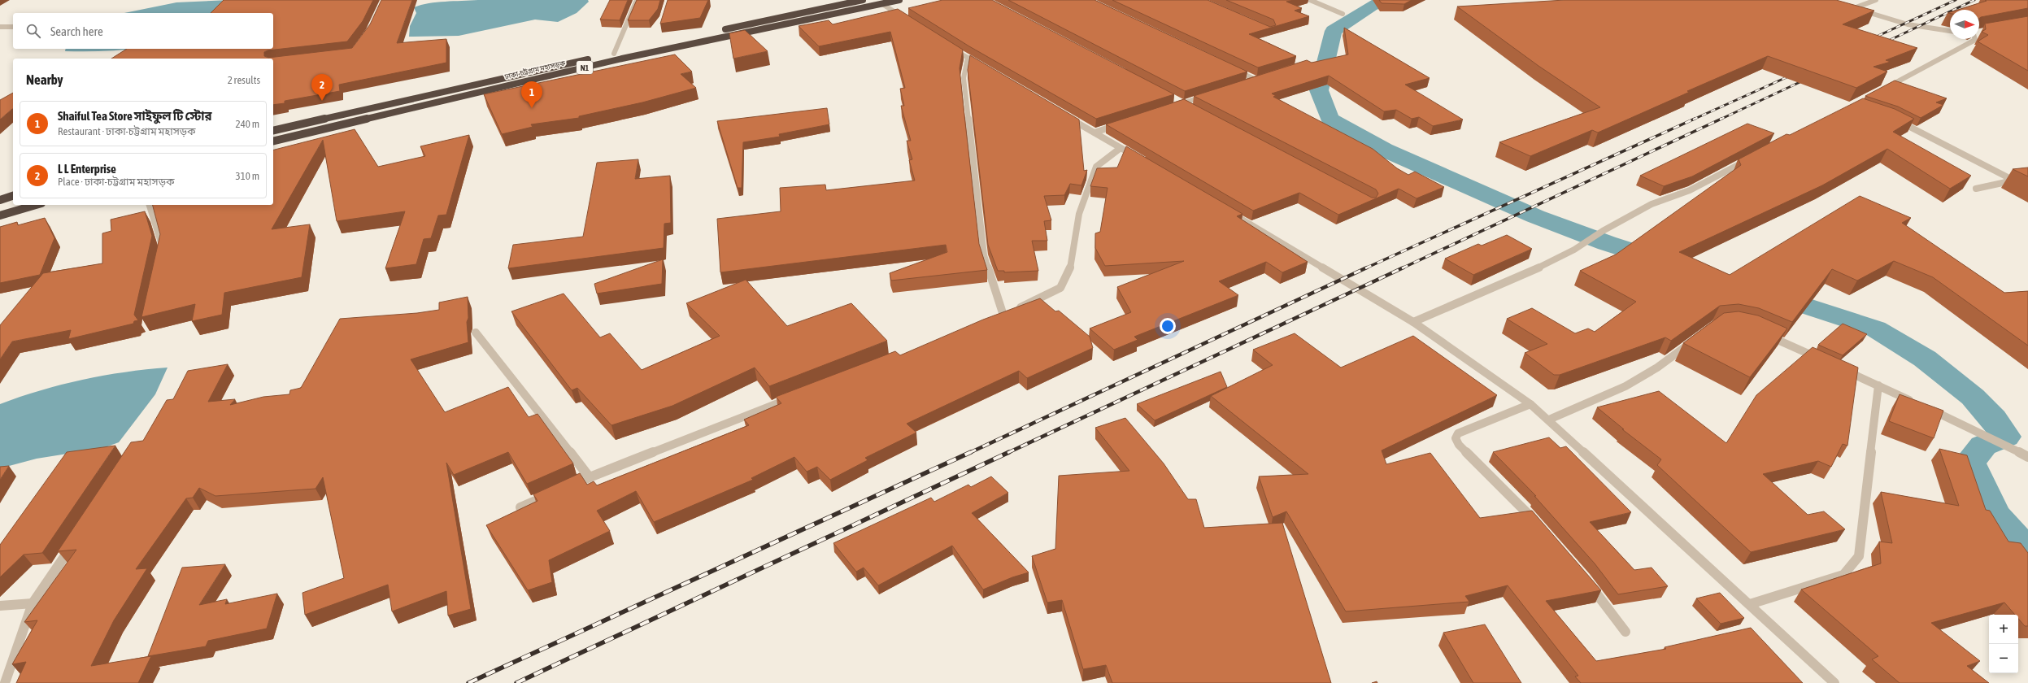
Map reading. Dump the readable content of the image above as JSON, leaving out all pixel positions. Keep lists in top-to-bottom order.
{
  "streets": {
    "highway": ["N1", "ঢাকা-চট্টগ্রাম মহাসড়ক"]
  },
  "north": "right",
  "page": {
    "search": "Search here",
    "heading": ["Nearby", "2 results"],
    "pins": ["2", "1"],
    "list": [
      {
        "mark": "1",
        "name": "Shaiful Tea Store সাইফুল টি স্টোর",
        "note": "Restaurant · ঢাকা-চট্টগ্রাম মহাসড়ক",
        "value": "240 m"
      },
      {
        "mark": "2",
        "name": "L L Enterprise",
        "note": "Place · ঢাকা-চট্টগ্রাম মহাসড়ক",
        "value": "310 m"
      }
    ],
    "map_buttons": ["+", "−"]
  }
}
